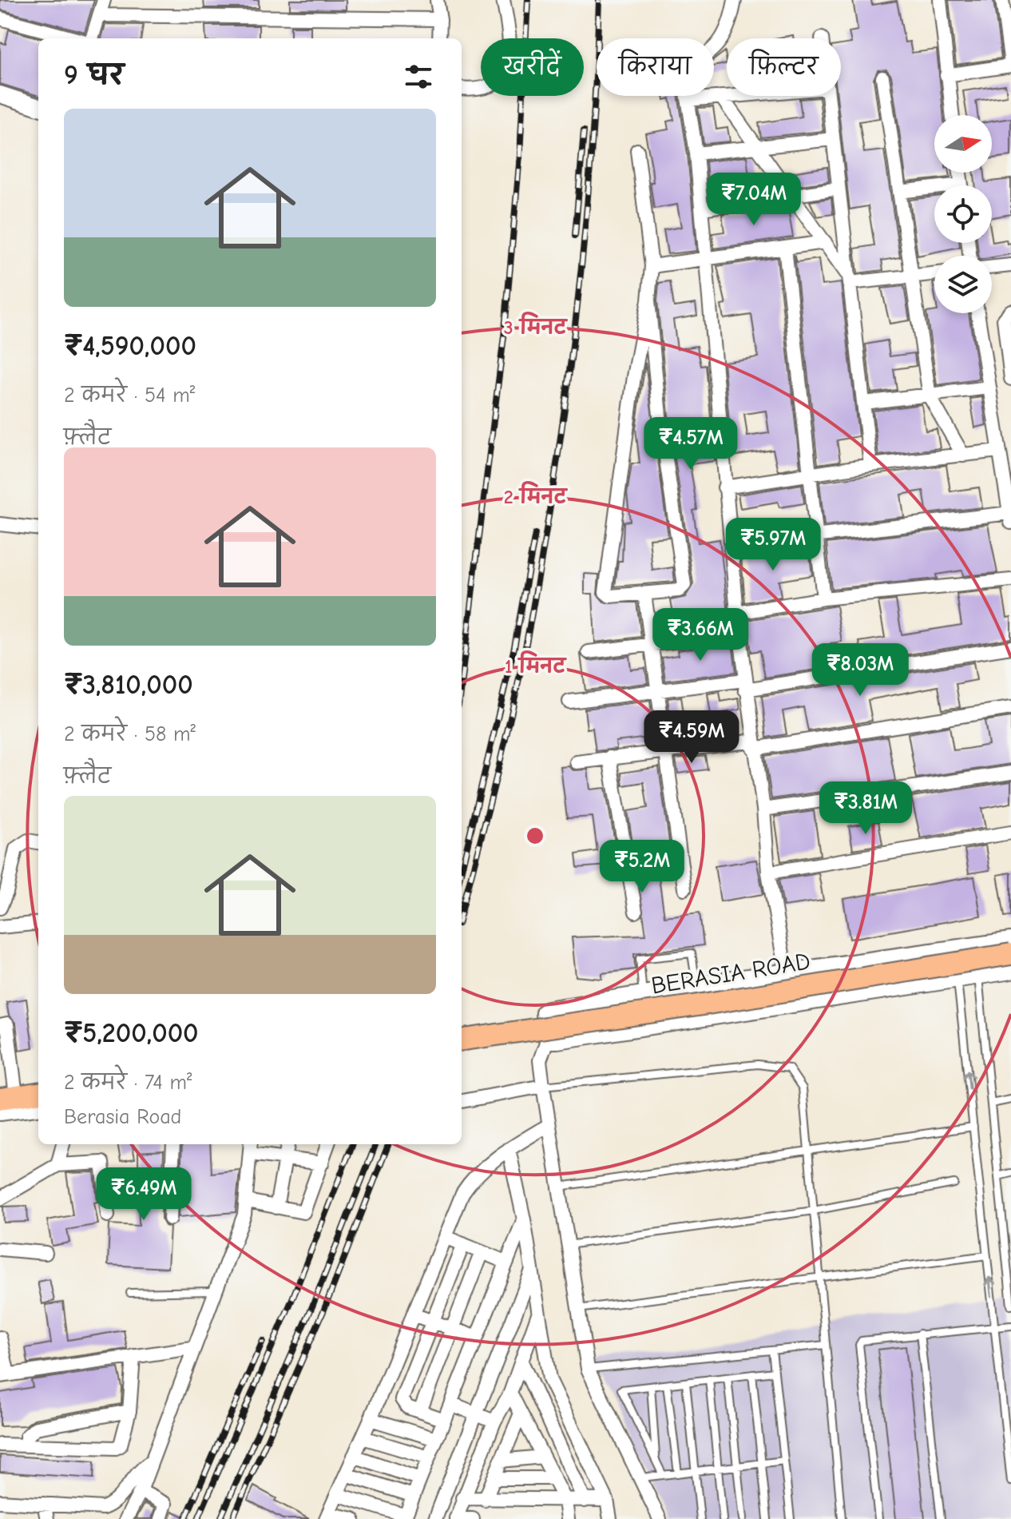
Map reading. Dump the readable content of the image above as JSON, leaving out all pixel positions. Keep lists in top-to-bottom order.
{
  "streets": {
    "main road": ["BERASIA ROAD"]
  },
  "north": "right",
  "page": {
    "chip": ["खरीदें", "किराया", "फ़िल्टर"],
    "heading": "9 घर",
    "list": [
      {
        "name": "₹4,590,000",
        "note": "2 कमरे · 54 m² · फ़्लैट"
      },
      {
        "name": "₹3,810,000",
        "note": "2 कमरे · 58 m² · फ़्लैट"
      },
      {
        "name": "₹5,200,000",
        "note": "2 कमरे · 74 m² · Berasia Road"
      }
    ],
    "price": [
      "₹7.04M",
      "₹4.57M",
      "₹5.97M",
      "₹3.66M",
      "₹8.03M",
      "₹4.59M",
      "₹3.81M",
      "₹5.2M",
      "₹6.49M"
    ]
  },
  "rings": ["3 मिनट", "2 मिनट", "1 मिनट"]
}
